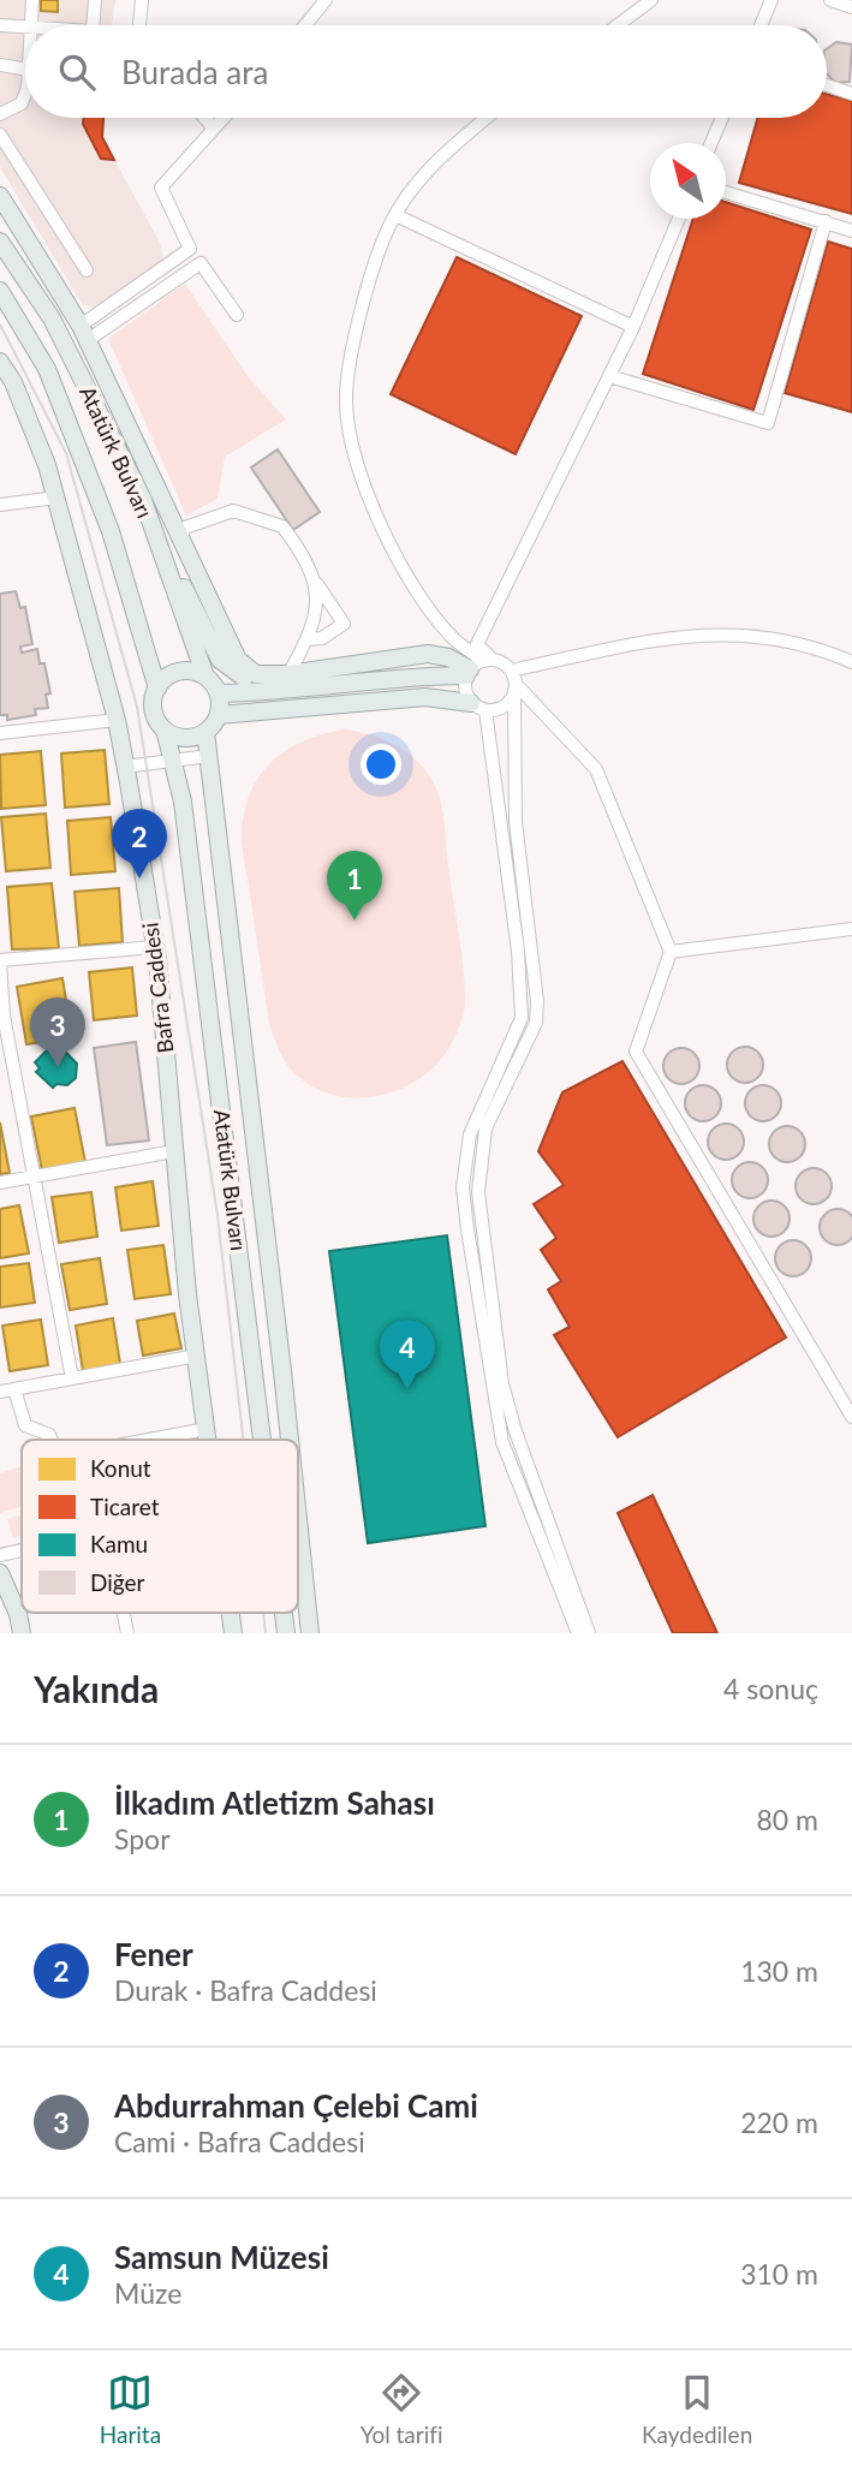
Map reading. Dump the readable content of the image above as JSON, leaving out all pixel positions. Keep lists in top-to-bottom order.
{
  "streets": {
    "main road": ["Atatürk Bulvarı", "Bafra Caddesi"]
  },
  "legend": [
    "Konut",
    "Ticaret",
    "Kamu",
    "Diğer"
  ],
  "north": "top left",
  "page": {
    "search": "Burada ara",
    "pins": [
      "2",
      "1",
      "3",
      "4"
    ],
    "heading": ["Yakında", "4 sonuç"],
    "list": [
      {
        "mark": "1",
        "name": "İlkadım Atletizm Sahası",
        "note": "Spor",
        "value": "80 m"
      },
      {
        "mark": "2",
        "name": "Fener",
        "note": "Durak · Bafra Caddesi",
        "value": "130 m"
      },
      {
        "mark": "3",
        "name": "Abdurrahman Çelebi Cami",
        "note": "Cami · Bafra Caddesi",
        "value": "220 m"
      },
      {
        "mark": "4",
        "name": "Samsun Müzesi",
        "note": "Müze",
        "value": "310 m"
      }
    ],
    "nav": ["Harita", "Yol tarifi", "Kaydedilen"]
  }
}
